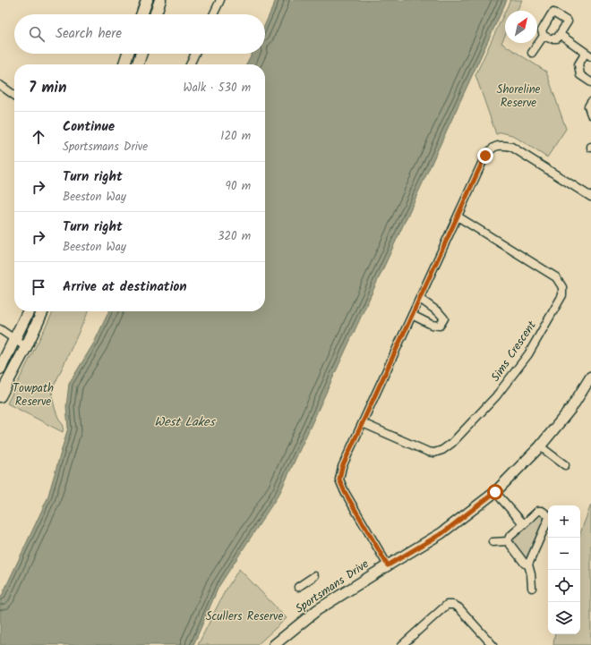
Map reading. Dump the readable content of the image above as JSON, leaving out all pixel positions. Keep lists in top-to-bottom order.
{
  "streets": {
    "street": ["Sims Crescent", "Sportsmans Drive"]
  },
  "water": ["West Lakes"],
  "parks": ["Shoreline Reserve", "Towpath Reserve", "Scullers Reserve"],
  "north": "top right",
  "page": {
    "search": "Search here",
    "heading": ["7 min", "Walk · 530 m"],
    "list": [
      ["Continue", "Sportsmans Drive", "120 m"],
      ["Turn right", "Beeston Way", "90 m"],
      ["Turn right", "Beeston Way", "320 m"],
      "Arrive at destination"
    ],
    "map_buttons": ["+", "−"]
  }
}
